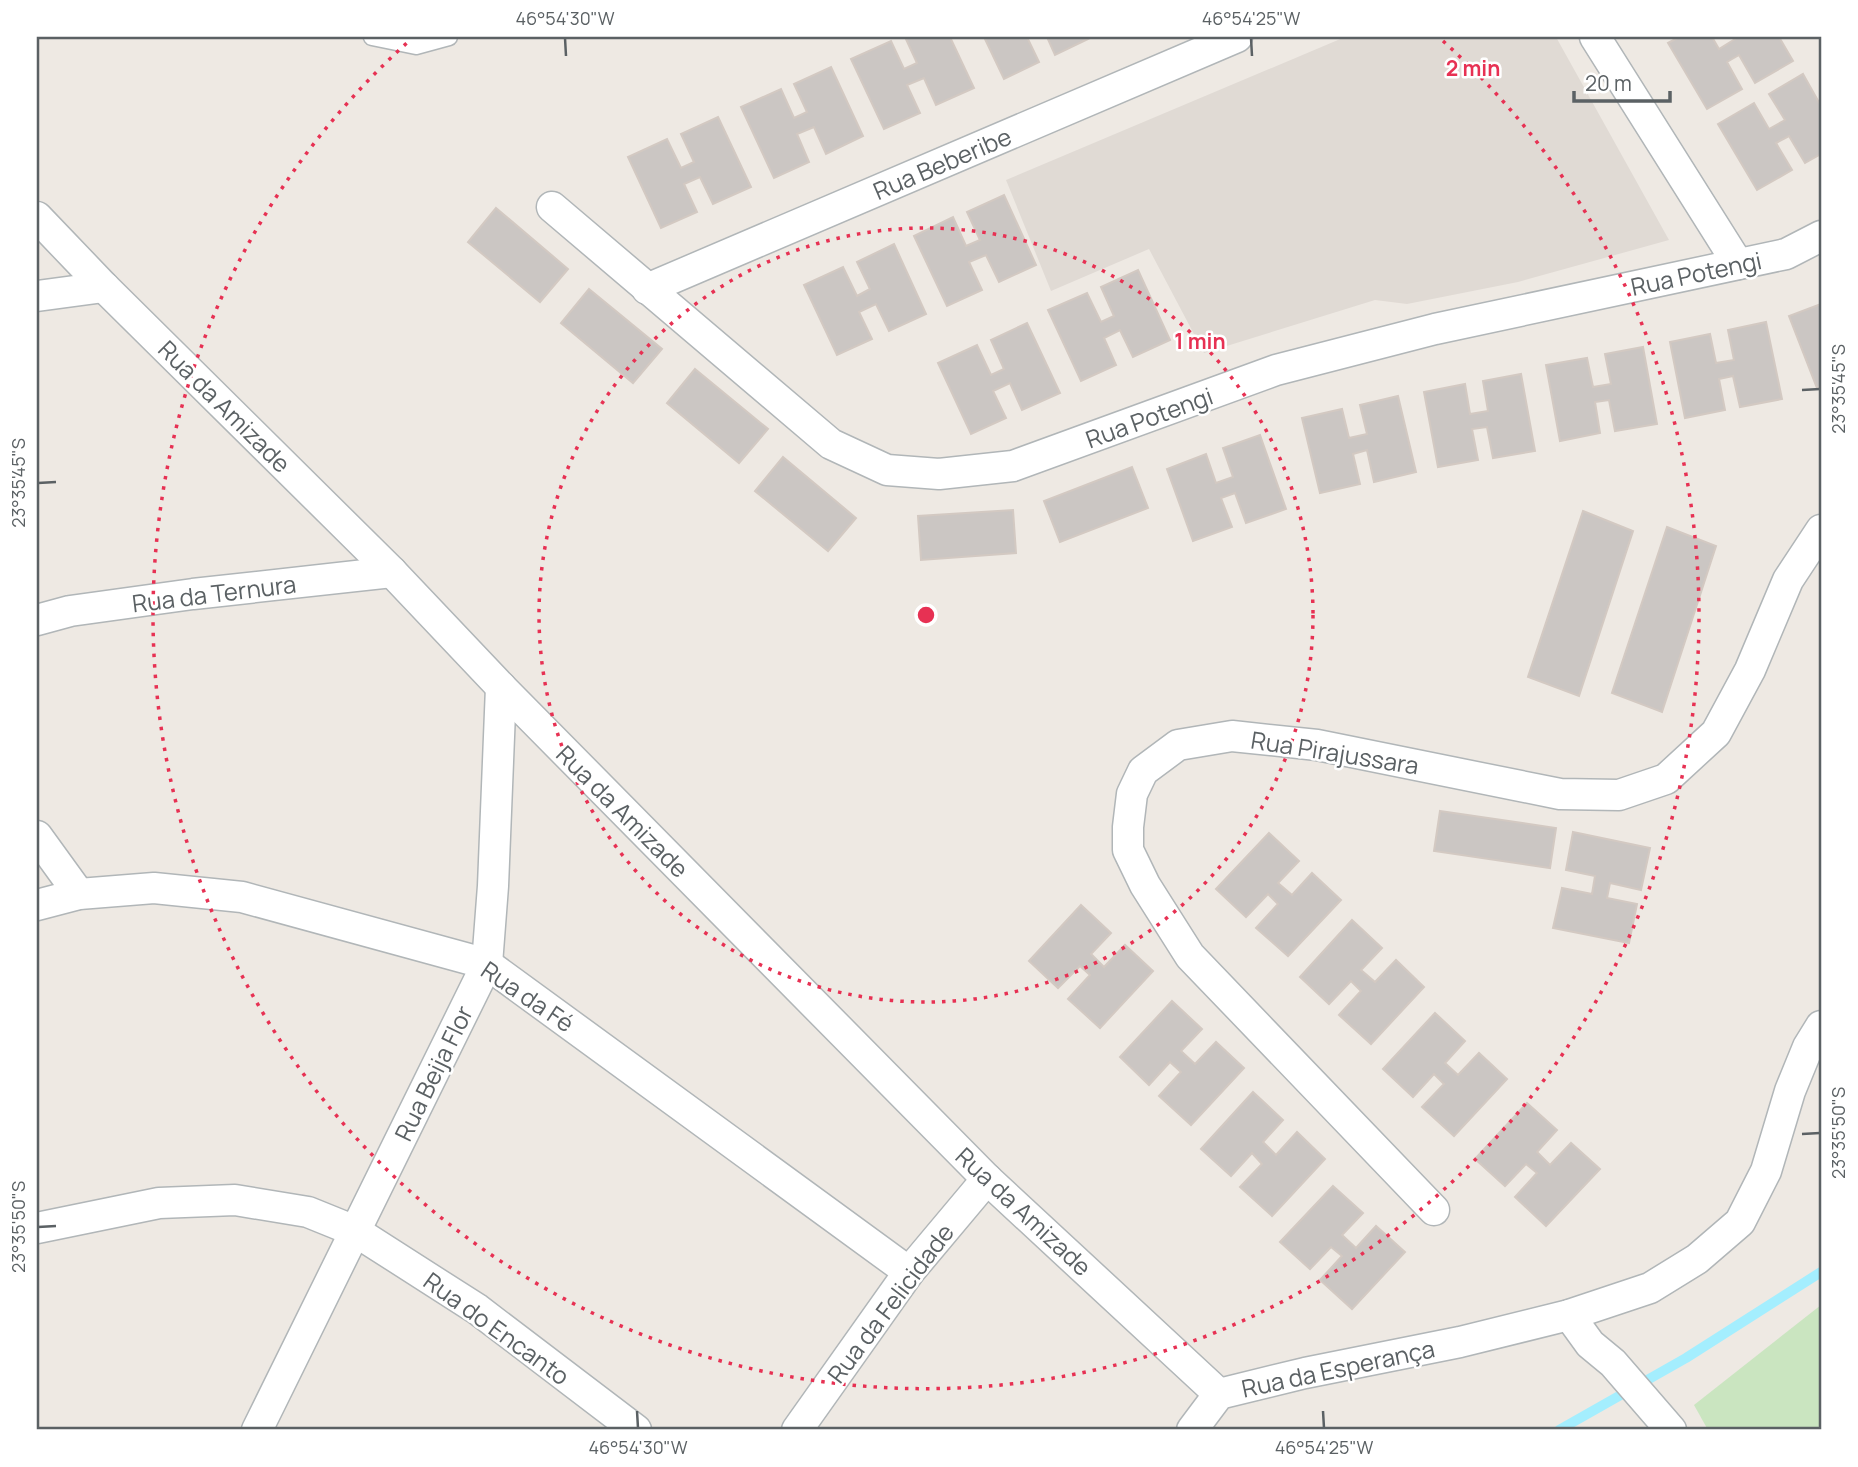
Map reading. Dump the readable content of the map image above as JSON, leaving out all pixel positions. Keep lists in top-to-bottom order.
{
  "streets": {
    "street": [
      "Rua Beberibe",
      "Rua Potengi",
      "Rua da Amizade",
      "Rua da Ternura",
      "Rua Pirajussara",
      "Rua da Fé",
      "Rua Beija Flor",
      "Rua da Felicidade",
      "Rua do Encanto",
      "Rua da Esperança"
    ]
  },
  "crossings": [
    ["Rua Beberibe", "Rua Potengi"],
    ["Rua da Amizade", "Rua da Ternura"],
    ["Rua da Amizade", "Rua Beija Flor"],
    ["Rua da Amizade", "Rua da Felicidade"],
    ["Rua da Amizade", "Rua da Esperança"],
    ["Rua da Fé", "Rua Beija Flor"],
    ["Rua da Fé", "Rua da Felicidade"],
    ["Rua Beija Flor", "Rua do Encanto"]
  ],
  "scale_bar": "20 m",
  "coordinates": [
    "46°54'30\"W",
    "46°54'25\"W",
    "23°35'45\"S",
    "23°35'50\"S"
  ],
  "rings": ["2 min", "1 min"]
}
